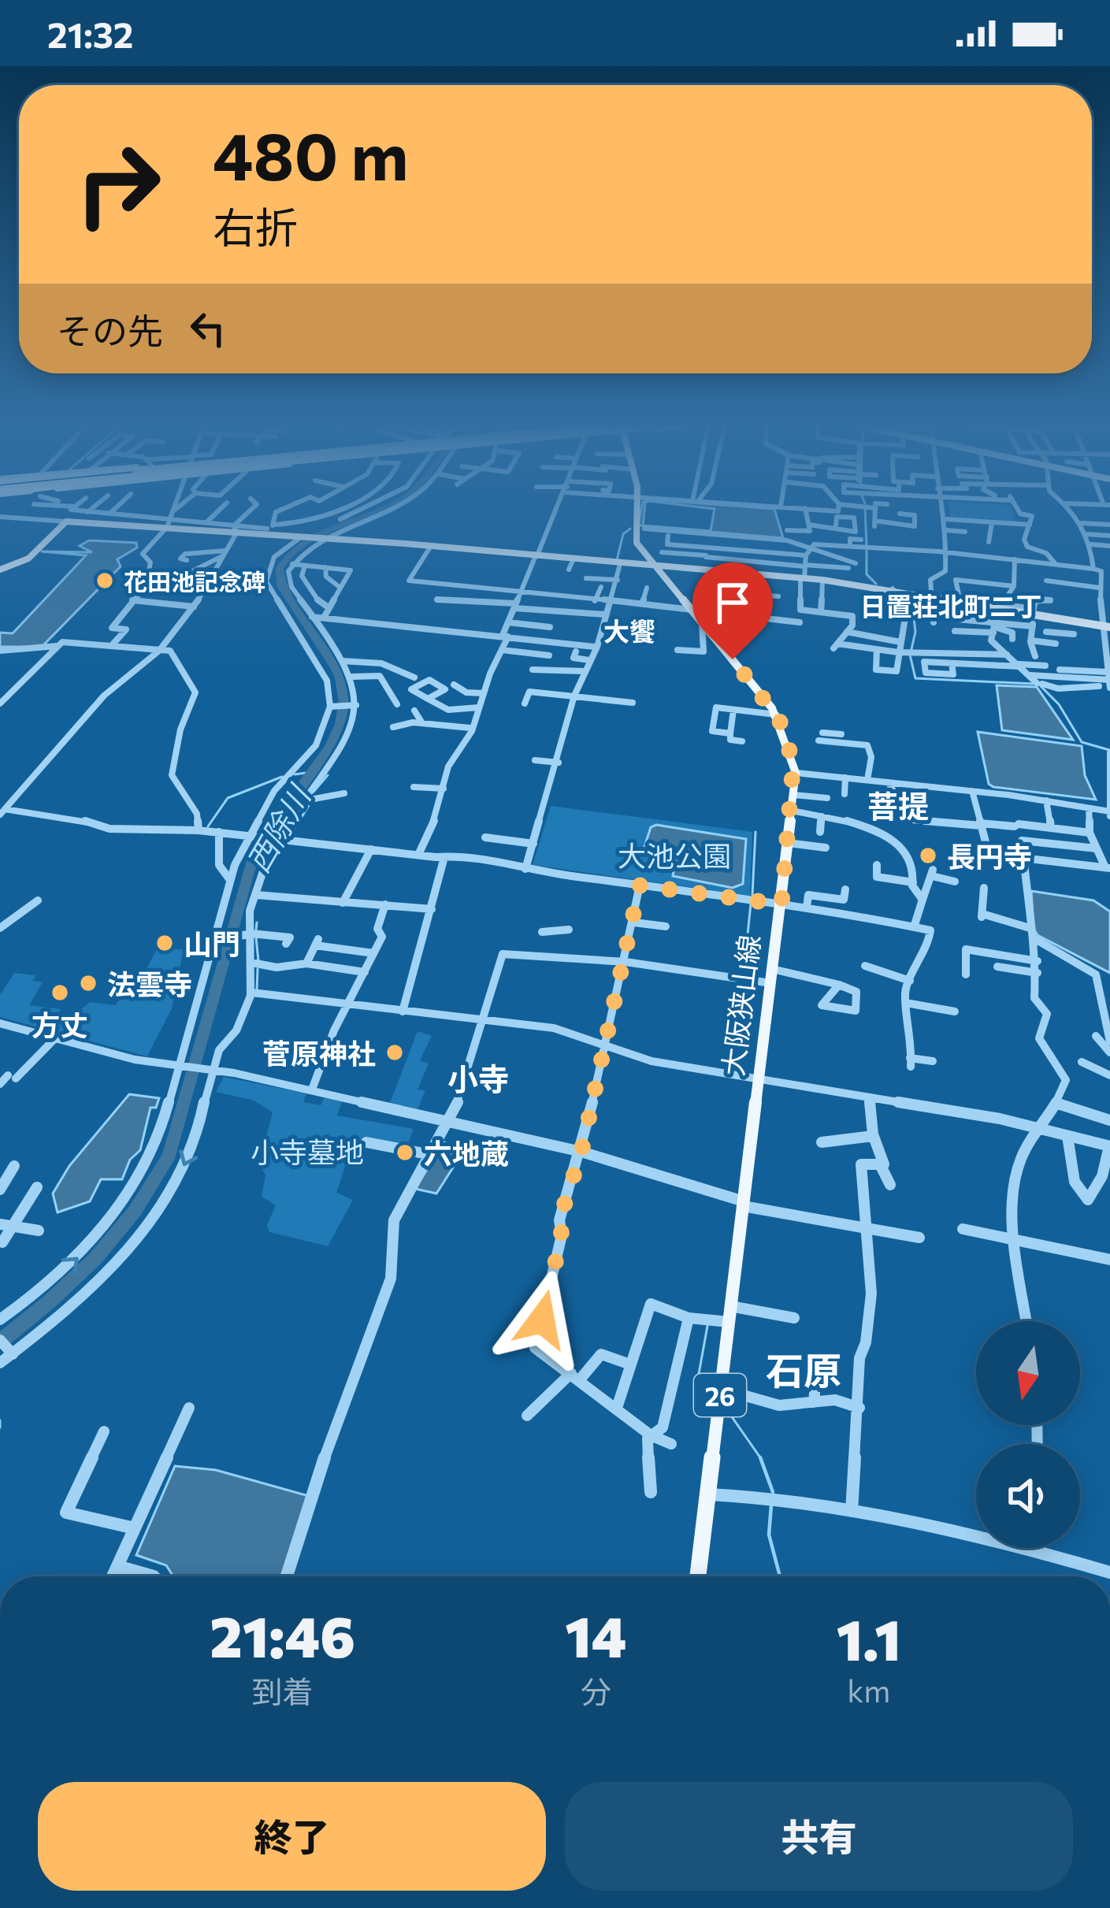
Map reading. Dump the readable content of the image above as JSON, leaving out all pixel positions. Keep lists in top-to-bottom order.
{
  "streets": {
    "main road": ["大阪狭山線", "26"]
  },
  "districts": [
    "日置荘北町二丁",
    "大饗",
    "菩提",
    "小寺",
    "石原"
  ],
  "water": ["西除川"],
  "parks": ["大池公園", "小寺墓地"],
  "places": [
    "花田池記念碑",
    "長円寺",
    "山門",
    "法雲寺",
    "方丈",
    "菅原神社",
    "六地蔵"
  ],
  "north": "bottom",
  "page": {
    "status": "21:32",
    "turn": ["480 m", "右折"],
    "then": "その先",
    "eta": [
      "21:46",
      "到着",
      "14",
      "分",
      "1.1",
      "km"
    ],
    "buttons": ["終了", "共有"]
  }
}
